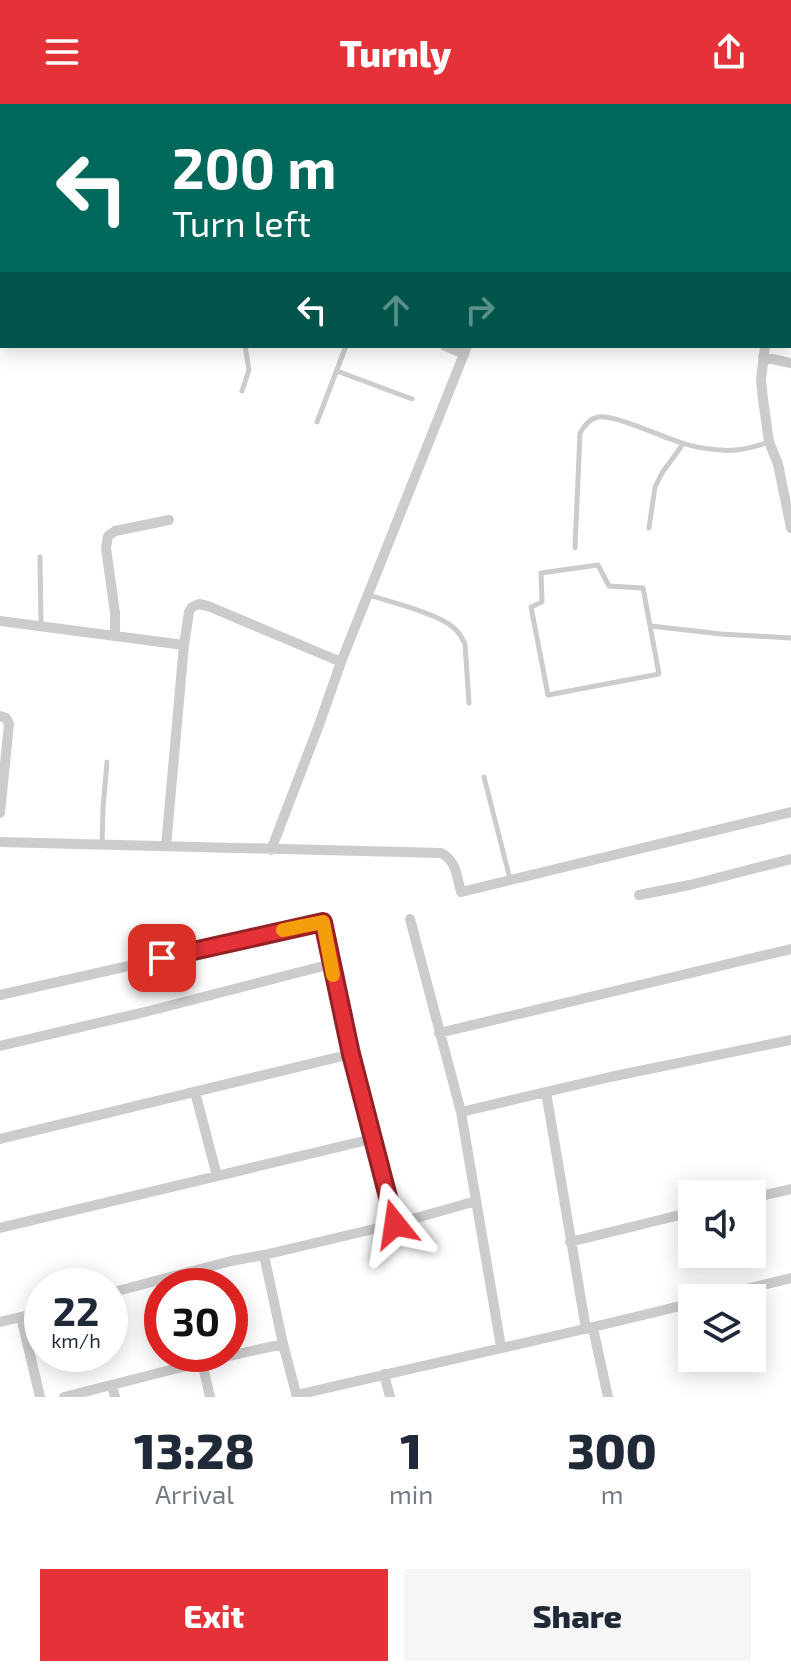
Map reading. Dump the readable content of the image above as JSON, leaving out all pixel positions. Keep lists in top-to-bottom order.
{
  "page": {
    "header": "Turnly",
    "turn": ["200 m", "Turn left"],
    "speed": "22 km/h",
    "limit": "30",
    "eta": [
      "13:28",
      "Arrival",
      "1",
      "min",
      "300",
      "m"
    ],
    "buttons": ["Exit", "Share"]
  }
}
